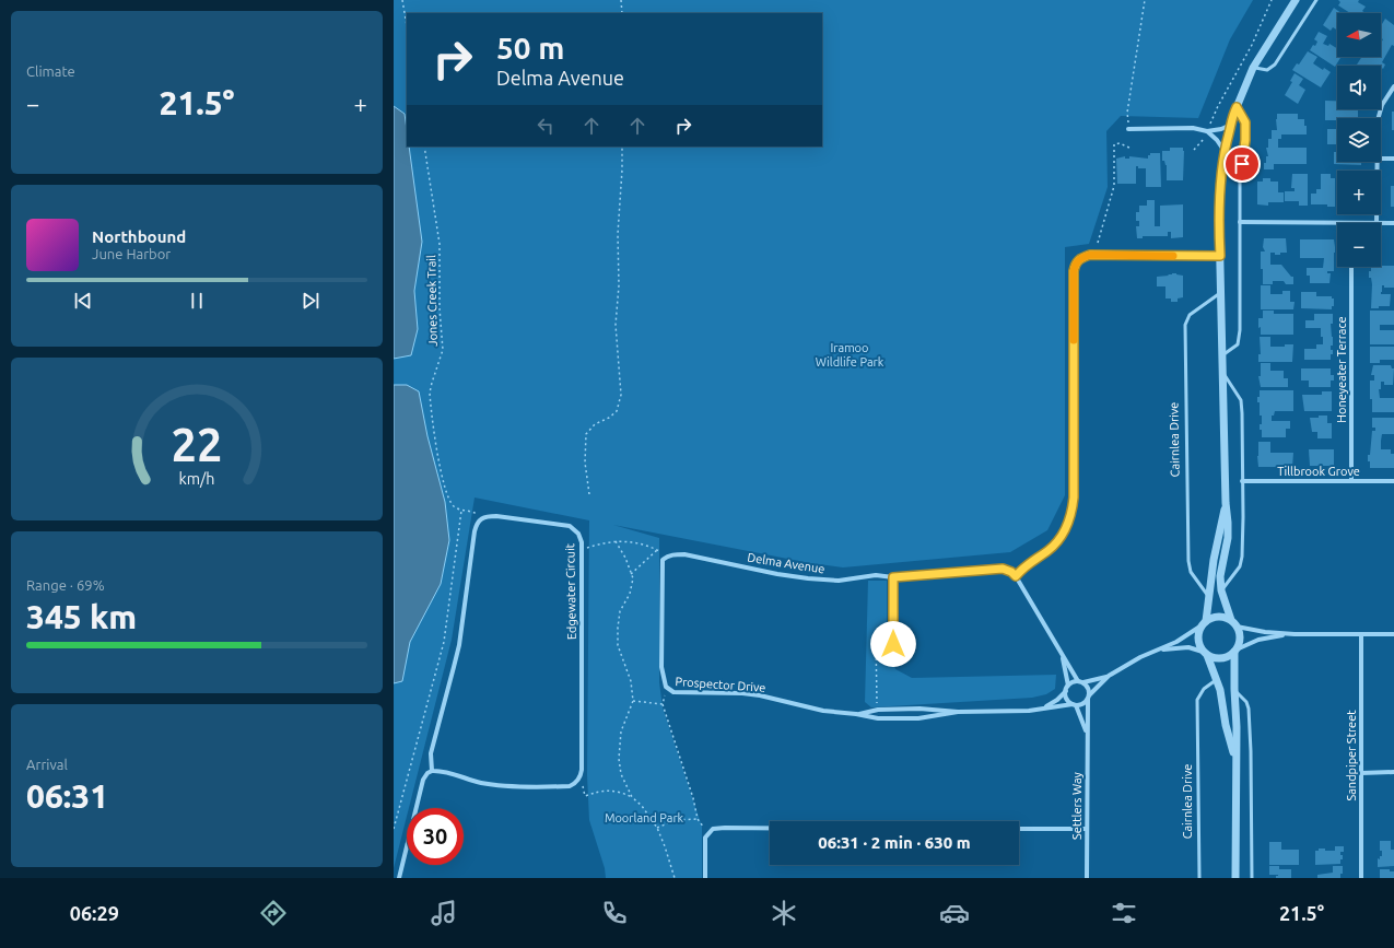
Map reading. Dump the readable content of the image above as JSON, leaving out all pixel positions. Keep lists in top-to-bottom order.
{
  "streets": {
    "street": [
      "Honeyeater Terrace",
      "Tillbrook Grove",
      "Delma Avenue",
      "Edgewater Circuit",
      "Prospector Drive",
      "Sandpiper Street",
      "Settlers Way"
    ],
    "lane": ["Cairnlea Drive"],
    "path": ["Jones Creek Trail"]
  },
  "crossings": [
    ["Honeyeater Terrace", "Tillbrook Grove"],
    ["Delma Avenue", "Prospector Drive"],
    ["Prospector Drive", "Settlers Way"]
  ],
  "parks": ["Iramoo Wildlife Park", "Moorland Park"],
  "north": "left",
  "page": {
    "tile": [
      "Climate",
      ["Range · 69%", "345 km"],
      ["Arrival", "06:31"]
    ],
    "map_buttons": ["+", "−"],
    "turn": ["50 m", "Delma Avenue"],
    "heat": ["−", "21.5°", "+"],
    "song": ["Northbound", "June Harbor"],
    "limit": "30",
    "trip": "06:31 · 2 min · 630 m",
    "tabs": ["06:29", "21.5°"],
    "gauge": ["22", "km/h"]
  }
}
